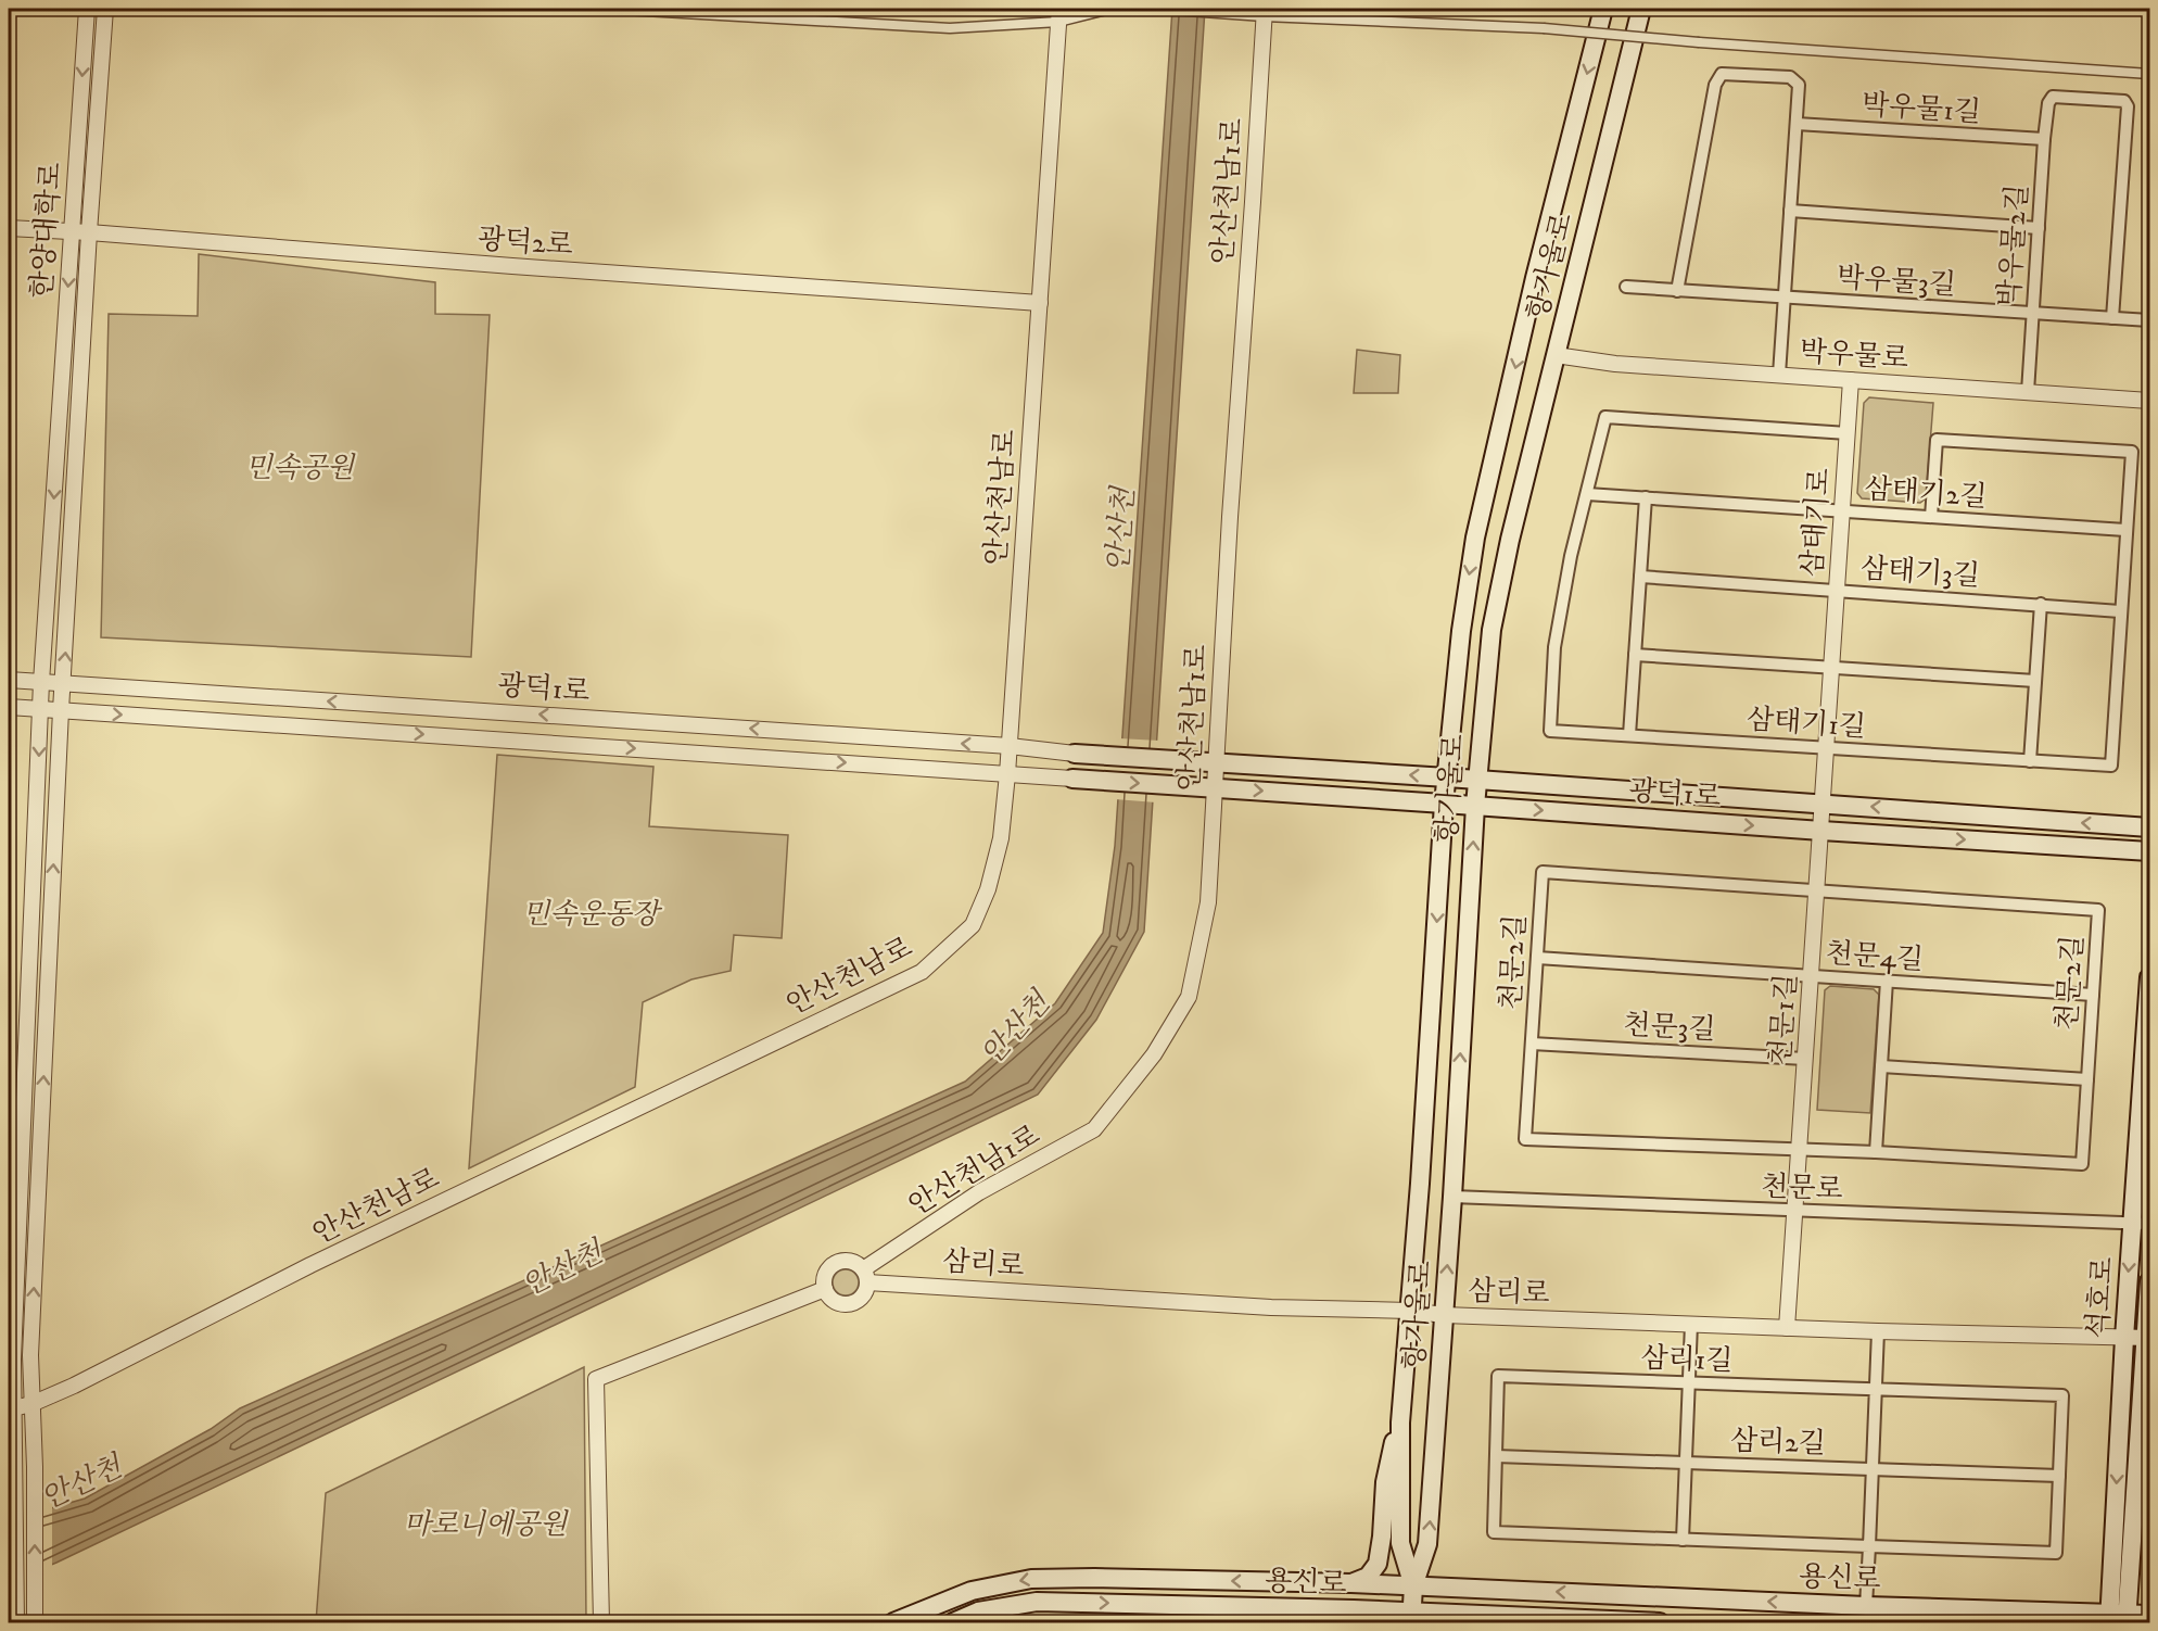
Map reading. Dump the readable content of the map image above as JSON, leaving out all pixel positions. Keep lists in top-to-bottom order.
{
  "streets": {
    "main road": [
      "항가울로",
      "광덕1로",
      "석호로",
      "용신로"
    ],
    "street": [
      "박우물1길",
      "안산천남1로",
      "한양대학로",
      "광덕2로",
      "박우물2길",
      "박우물3길",
      "박우물로",
      "삼태기2길",
      "안산천남로",
      "삼태기로",
      "삼태기3길",
      "삼태기1길",
      "천문4길",
      "천문2길",
      "천문1길",
      "천문3길",
      "천문로",
      "삼리로",
      "삼리1길",
      "삼리2길"
    ]
  },
  "crossings": [
    ["박우물1길", "박우물2길"],
    ["안산천남1로", "광덕1로"],
    ["안산천남1로", "삼리로"],
    ["한양대학로", "광덕2로"],
    ["한양대학로", "안산천남로"],
    ["한양대학로", "광덕1로"],
    ["광덕2로", "안산천남로"],
    ["박우물2길", "박우물3길"],
    ["박우물2길", "박우물로"],
    ["항가울로", "박우물로"],
    ["항가울로", "광덕1로"],
    ["항가울로", "천문로"],
    ["항가울로", "삼리로"],
    ["항가울로", "용신로"],
    ["박우물로", "삼태기로"],
    ["삼태기2길", "삼태기로"],
    ["삼태기2길", "삼태기1길"],
    ["안산천남로", "광덕1로"],
    ["삼태기로", "삼태기3길"],
    ["삼태기로", "광덕1로"],
    ["삼태기로", "삼태기1길"],
    ["삼태기로", "천문1길"],
    ["삼태기3길", "삼태기1길"],
    ["광덕1로", "천문1길"],
    ["천문4길", "천문2길"],
    ["천문4길", "천문1길"],
    ["천문2길", "천문1길"],
    ["천문2길", "천문3길"],
    ["천문1길", "천문3길"],
    ["천문1길", "천문로"],
    ["천문1길", "삼리로"],
    ["천문로", "석호로"],
    ["삼리로", "석호로"],
    ["석호로", "용신로"],
    ["삼리1길", "삼리2길"]
  ],
  "water": ["안산천"],
  "parks": ["민속공원", "민속운동장", "마로니에공원"]
}
